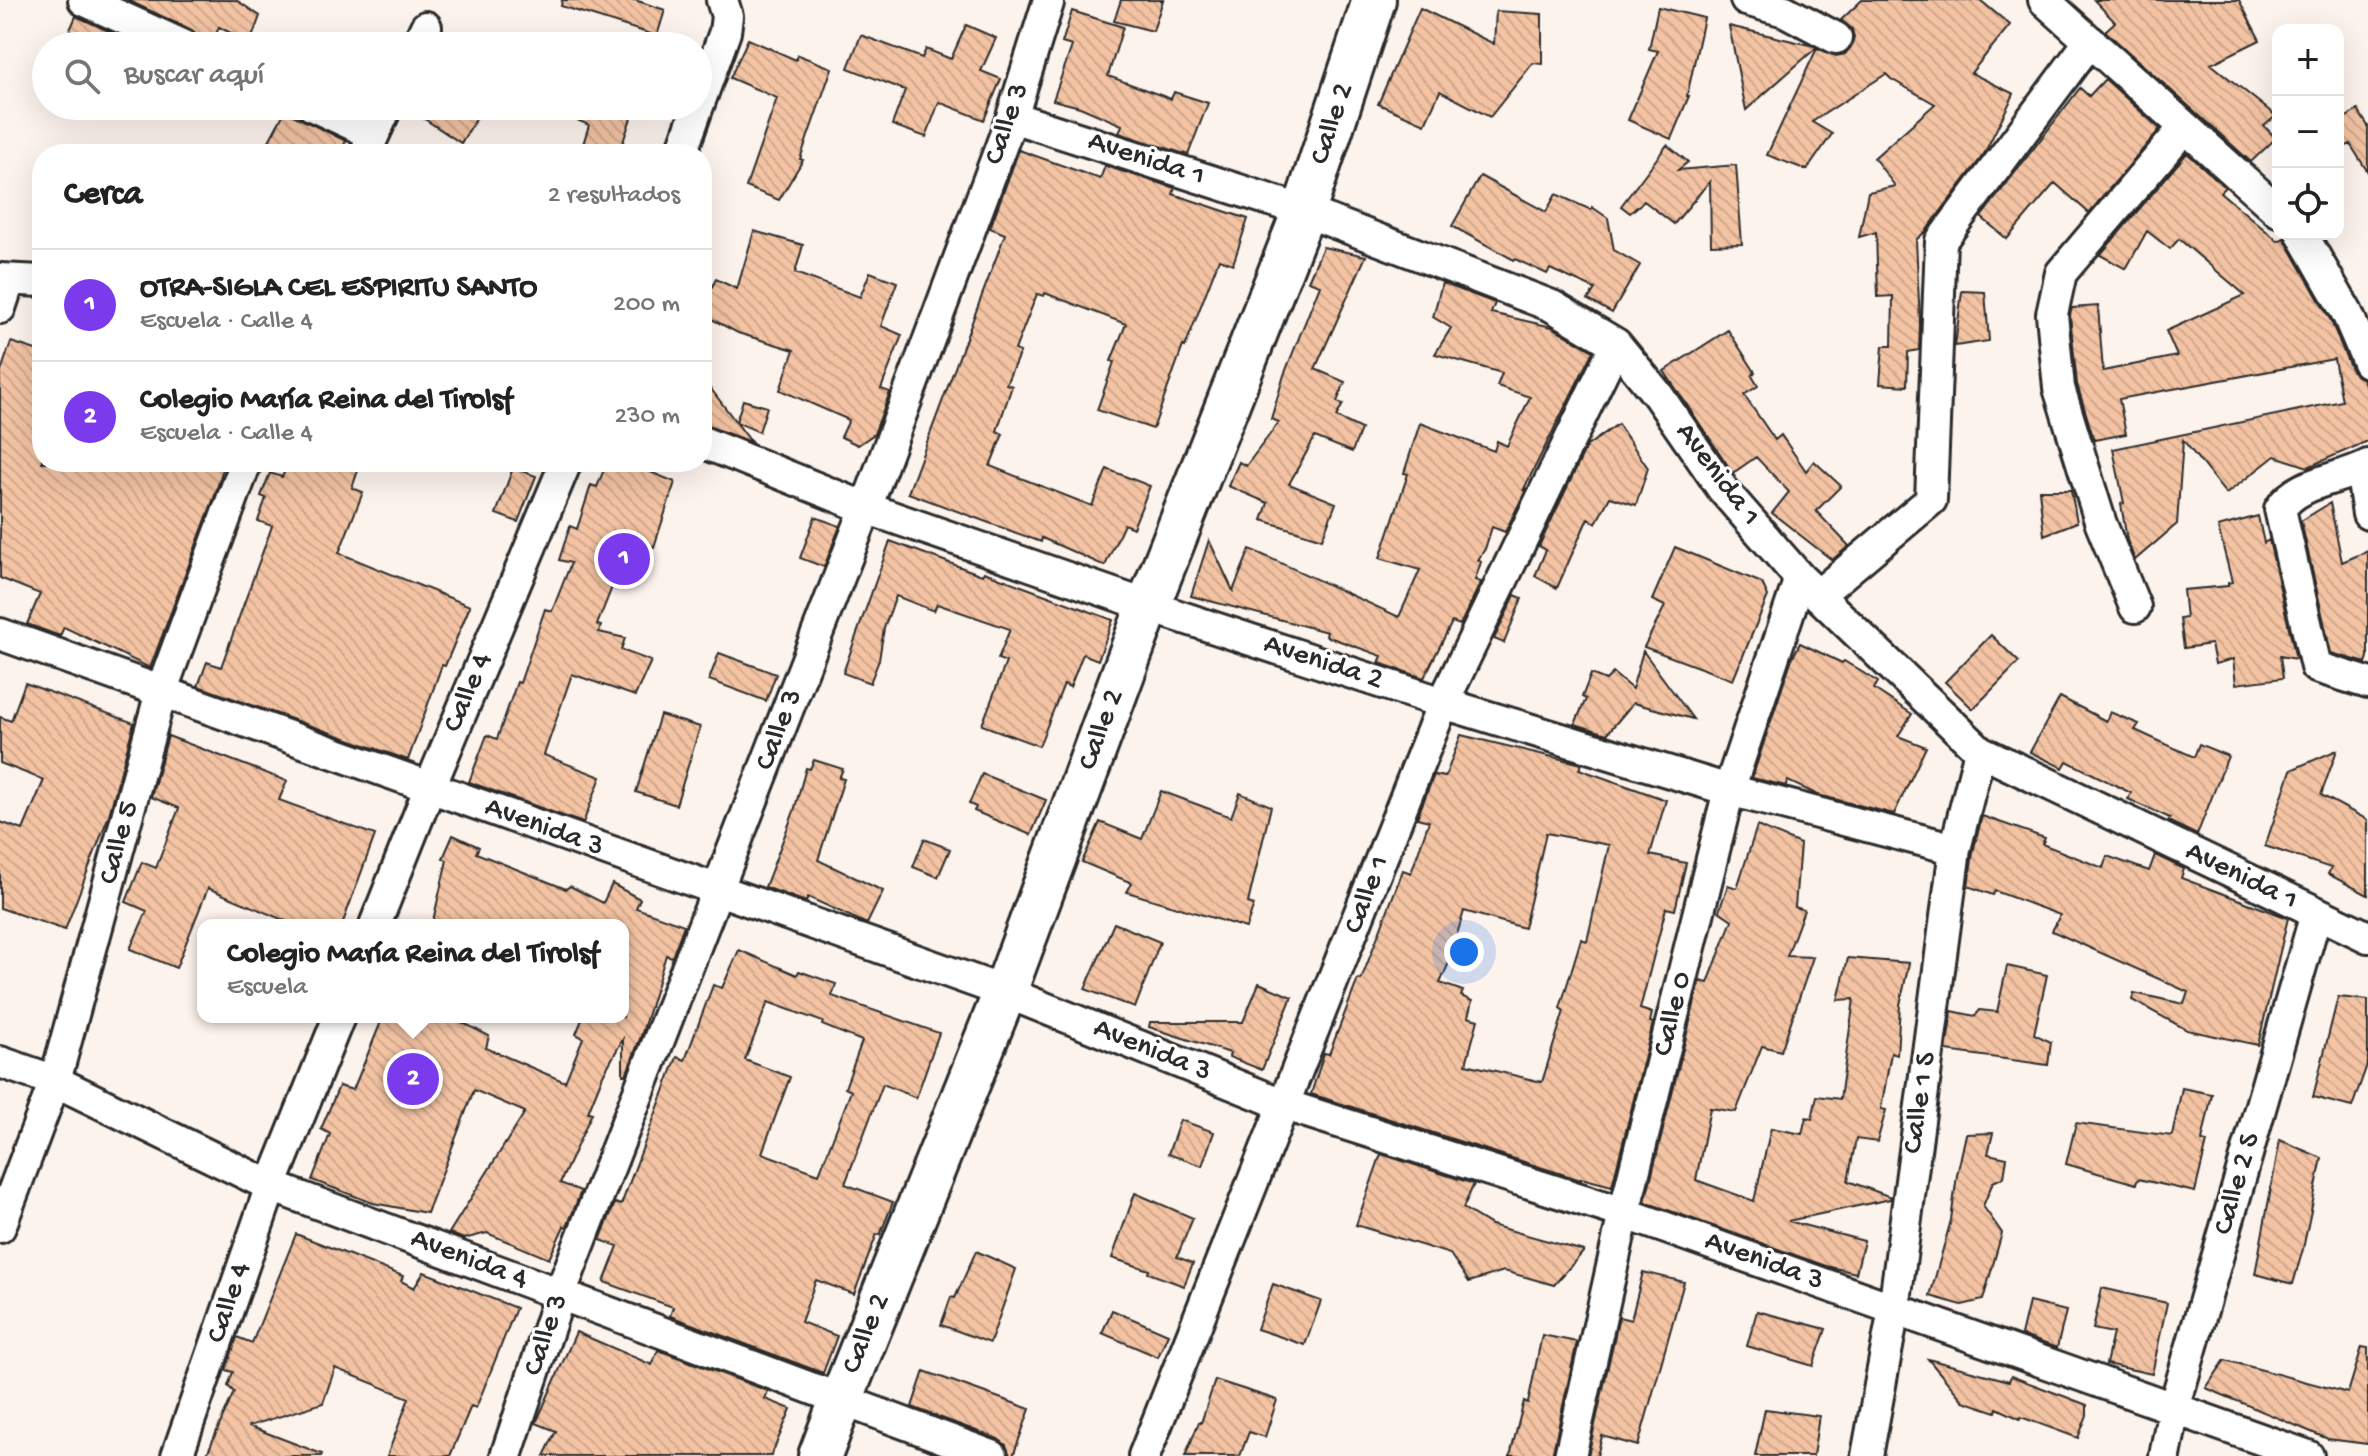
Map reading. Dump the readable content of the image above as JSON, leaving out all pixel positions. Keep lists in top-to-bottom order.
{
  "streets": {
    "main road": ["Calle 2"],
    "street": [
      "Calle 3",
      "Avenida 1",
      "Avenida 2",
      "Calle 4",
      "Avenida 3",
      "Calle 5",
      "Calle 1",
      "Calle 0",
      "Calle 1 S",
      "Calle 2 S",
      "Avenida 4"
    ]
  },
  "crossings": [
    ["Calle 3", "Avenida 1"],
    ["Calle 3", "Avenida 2"],
    ["Calle 3", "Avenida 3"],
    ["Calle 3", "Avenida 4"],
    ["Calle 2", "Avenida 1"],
    ["Calle 2", "Avenida 2"],
    ["Calle 2", "Avenida 3"],
    ["Calle 2", "Avenida 4"],
    ["Avenida 1", "Calle 1"],
    ["Avenida 1", "Calle 0"],
    ["Avenida 1", "Calle 1 S"],
    ["Avenida 1", "Calle 2 S"],
    ["Avenida 2", "Calle 1"],
    ["Avenida 2", "Calle 0"],
    ["Avenida 2", "Calle 1 S"],
    ["Calle 4", "Avenida 3"],
    ["Calle 4", "Avenida 4"],
    ["Avenida 3", "Calle 5"],
    ["Avenida 3", "Calle 1"],
    ["Avenida 3", "Calle 0"],
    ["Avenida 3", "Calle 1 S"],
    ["Avenida 3", "Calle 2 S"],
    ["Calle 5", "Avenida 4"]
  ],
  "page": {
    "map_buttons": ["+", "−"],
    "search": "Buscar aquí",
    "heading": ["Cerca", "2 resultados"],
    "list": [
      {
        "mark": "1",
        "name": "OTRA-SIGLA CEL ESPIRITU SANTO",
        "note": "Escuela · Calle 4",
        "value": "200 m"
      },
      {
        "mark": "2",
        "name": "Colegio María Reina del Tirolsf",
        "note": "Escuela · Calle 4",
        "value": "230 m"
      }
    ],
    "pins": ["1", "2"],
    "popup": ["Colegio María Reina del Tirolsf", "Escuela"]
  }
}
